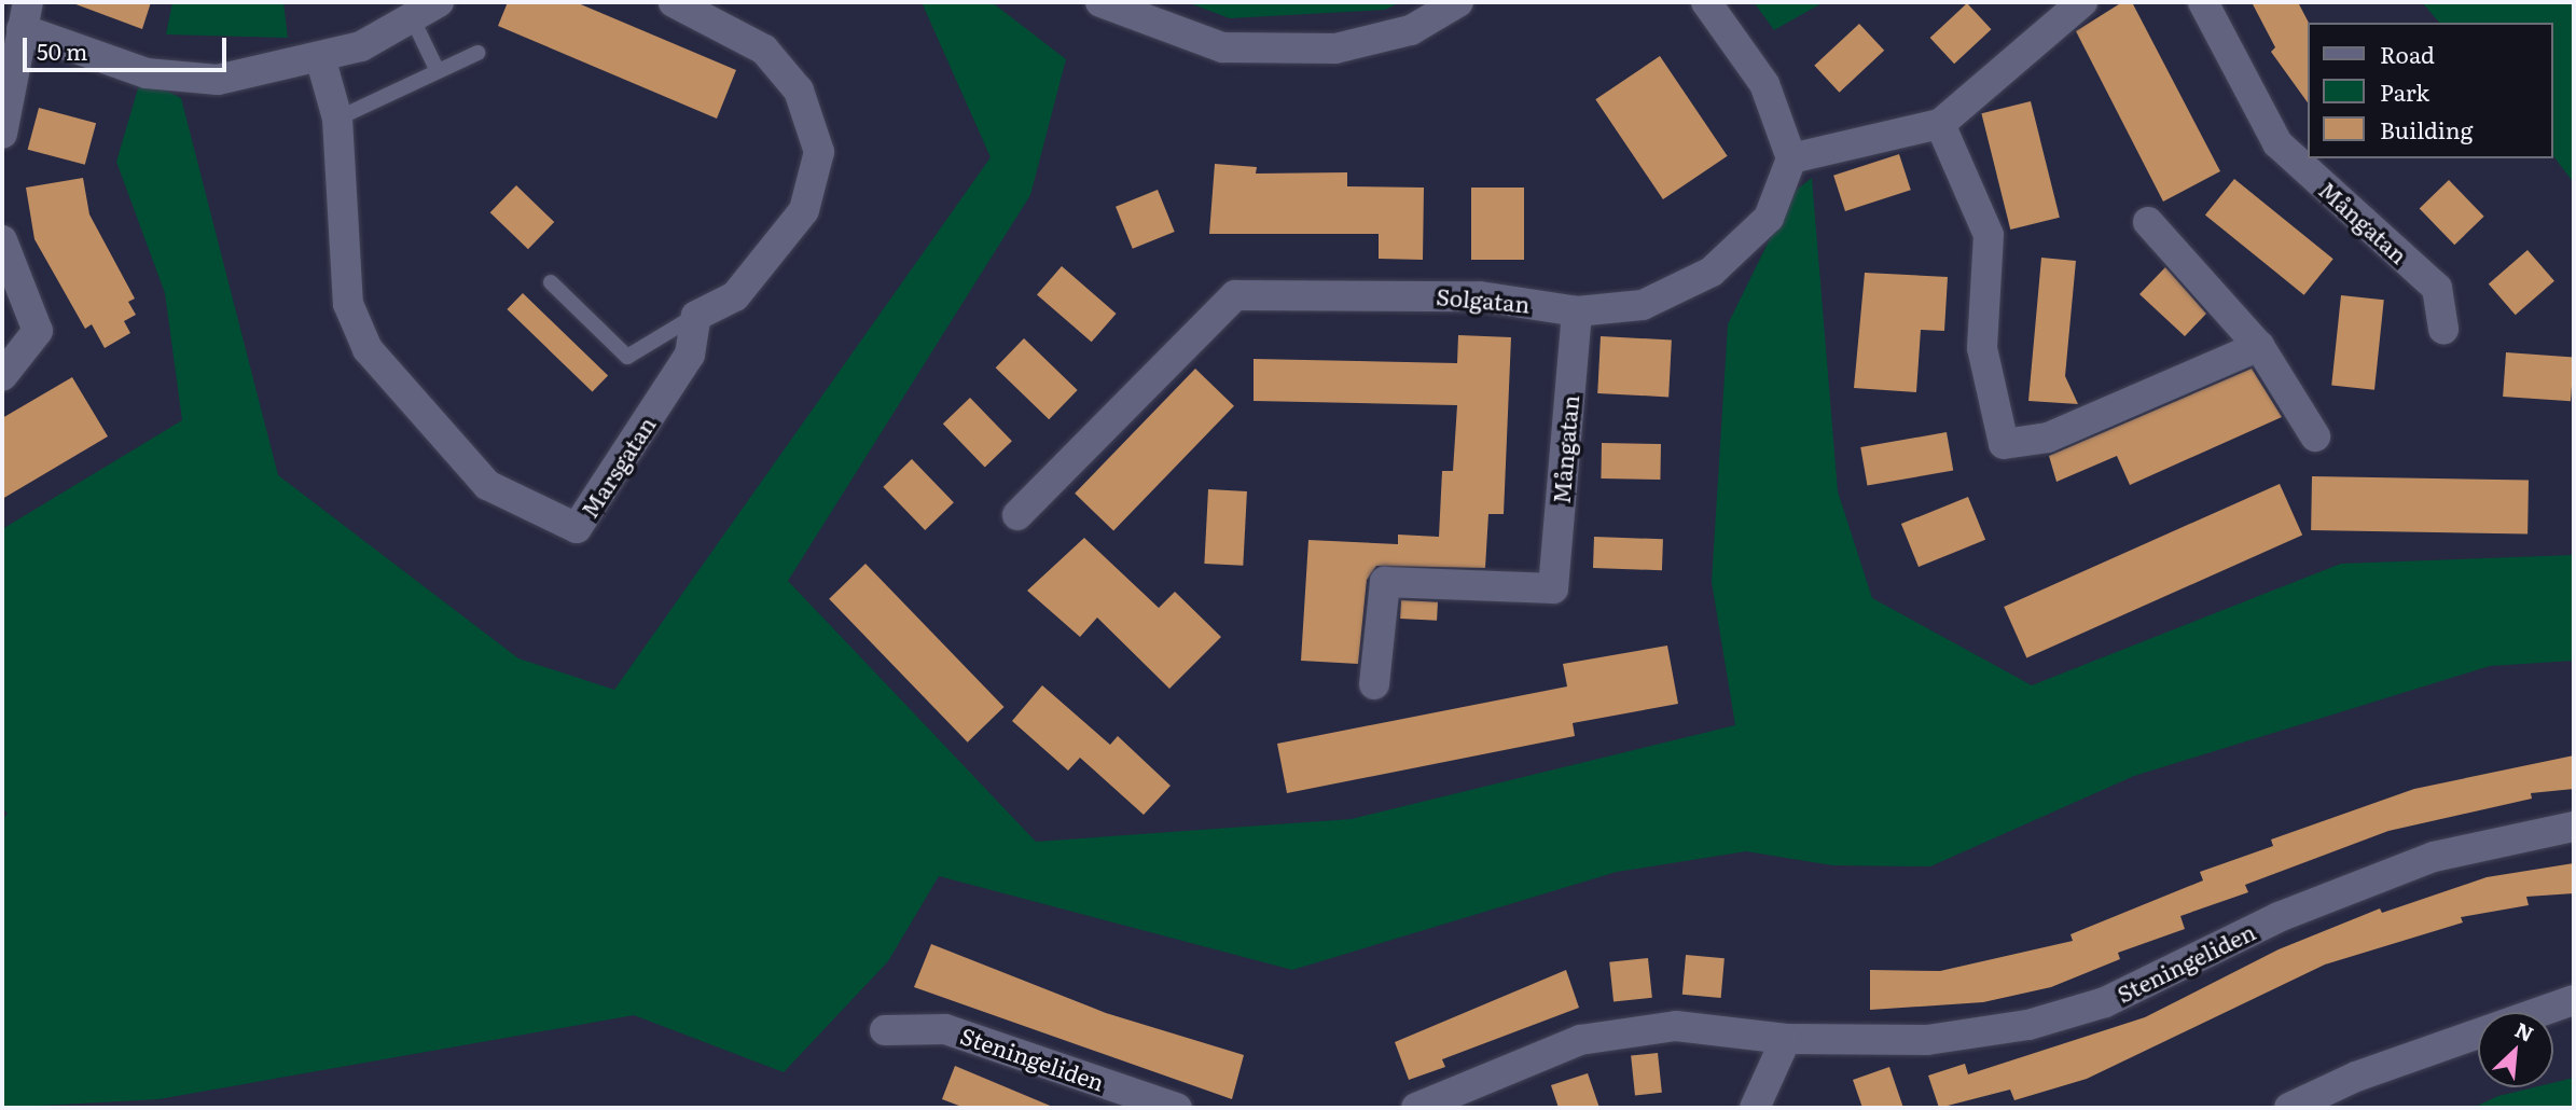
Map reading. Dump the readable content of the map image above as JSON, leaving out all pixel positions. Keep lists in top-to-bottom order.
{
  "streets": {
    "street": [
      "Mångatan",
      "Solgatan",
      "Marsgatan",
      "Steningeliden"
    ]
  },
  "crossings": [
    ["Mångatan", "Solgatan"]
  ],
  "legend": ["Road", "Park", "Building"],
  "scale_bar": "50 m",
  "north": "top right"
}
